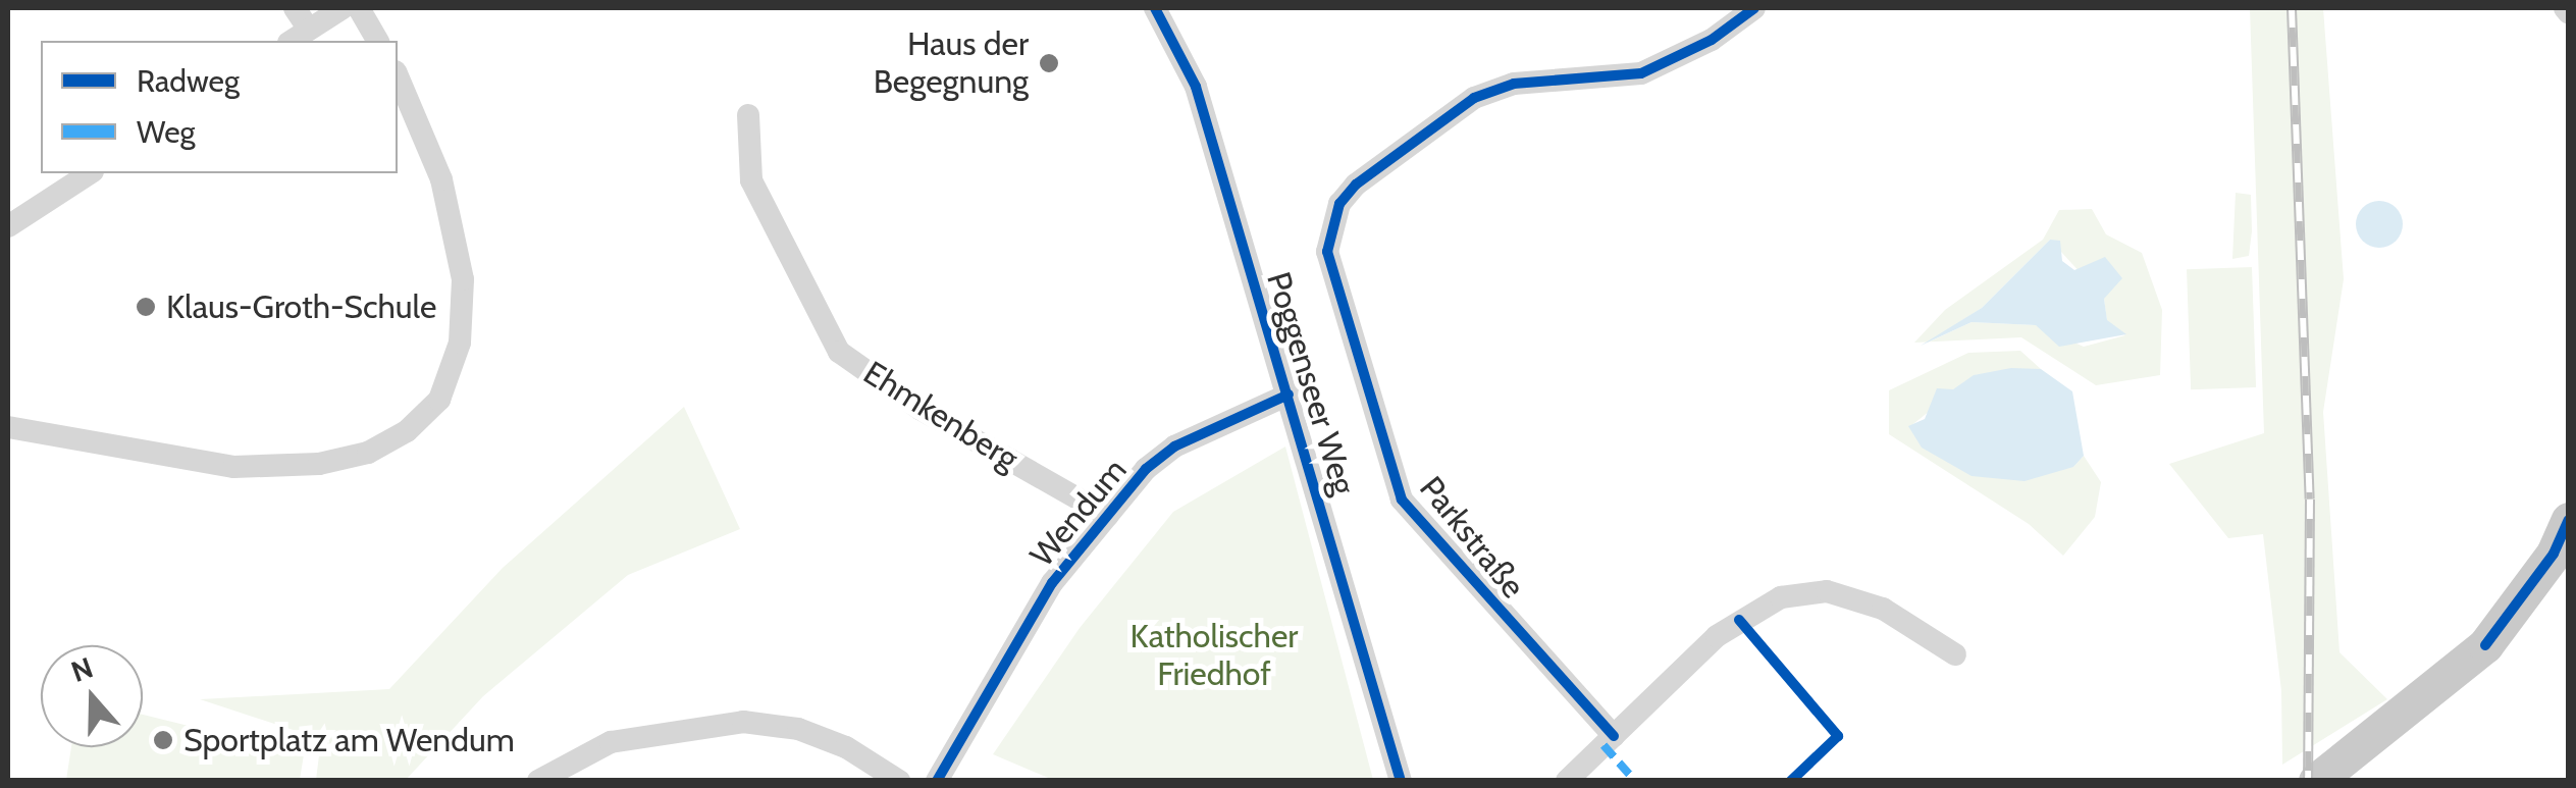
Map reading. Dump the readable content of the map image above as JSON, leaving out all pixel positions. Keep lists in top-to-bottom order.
{
  "streets": {
    "street": [
      "Poggenseer Weg",
      "Ehmkenberg",
      "Wendum",
      "Parkstraße"
    ]
  },
  "crossings": [
    ["Poggenseer Weg", "Wendum"],
    ["Ehmkenberg", "Wendum"]
  ],
  "parks": ["Katholischer Friedhof"],
  "places": ["Haus der Begegnung", "Klaus-Groth-Schule", "Sportplatz am Wendum"],
  "legend": ["Radweg", "Weg"],
  "north": "top"
}
